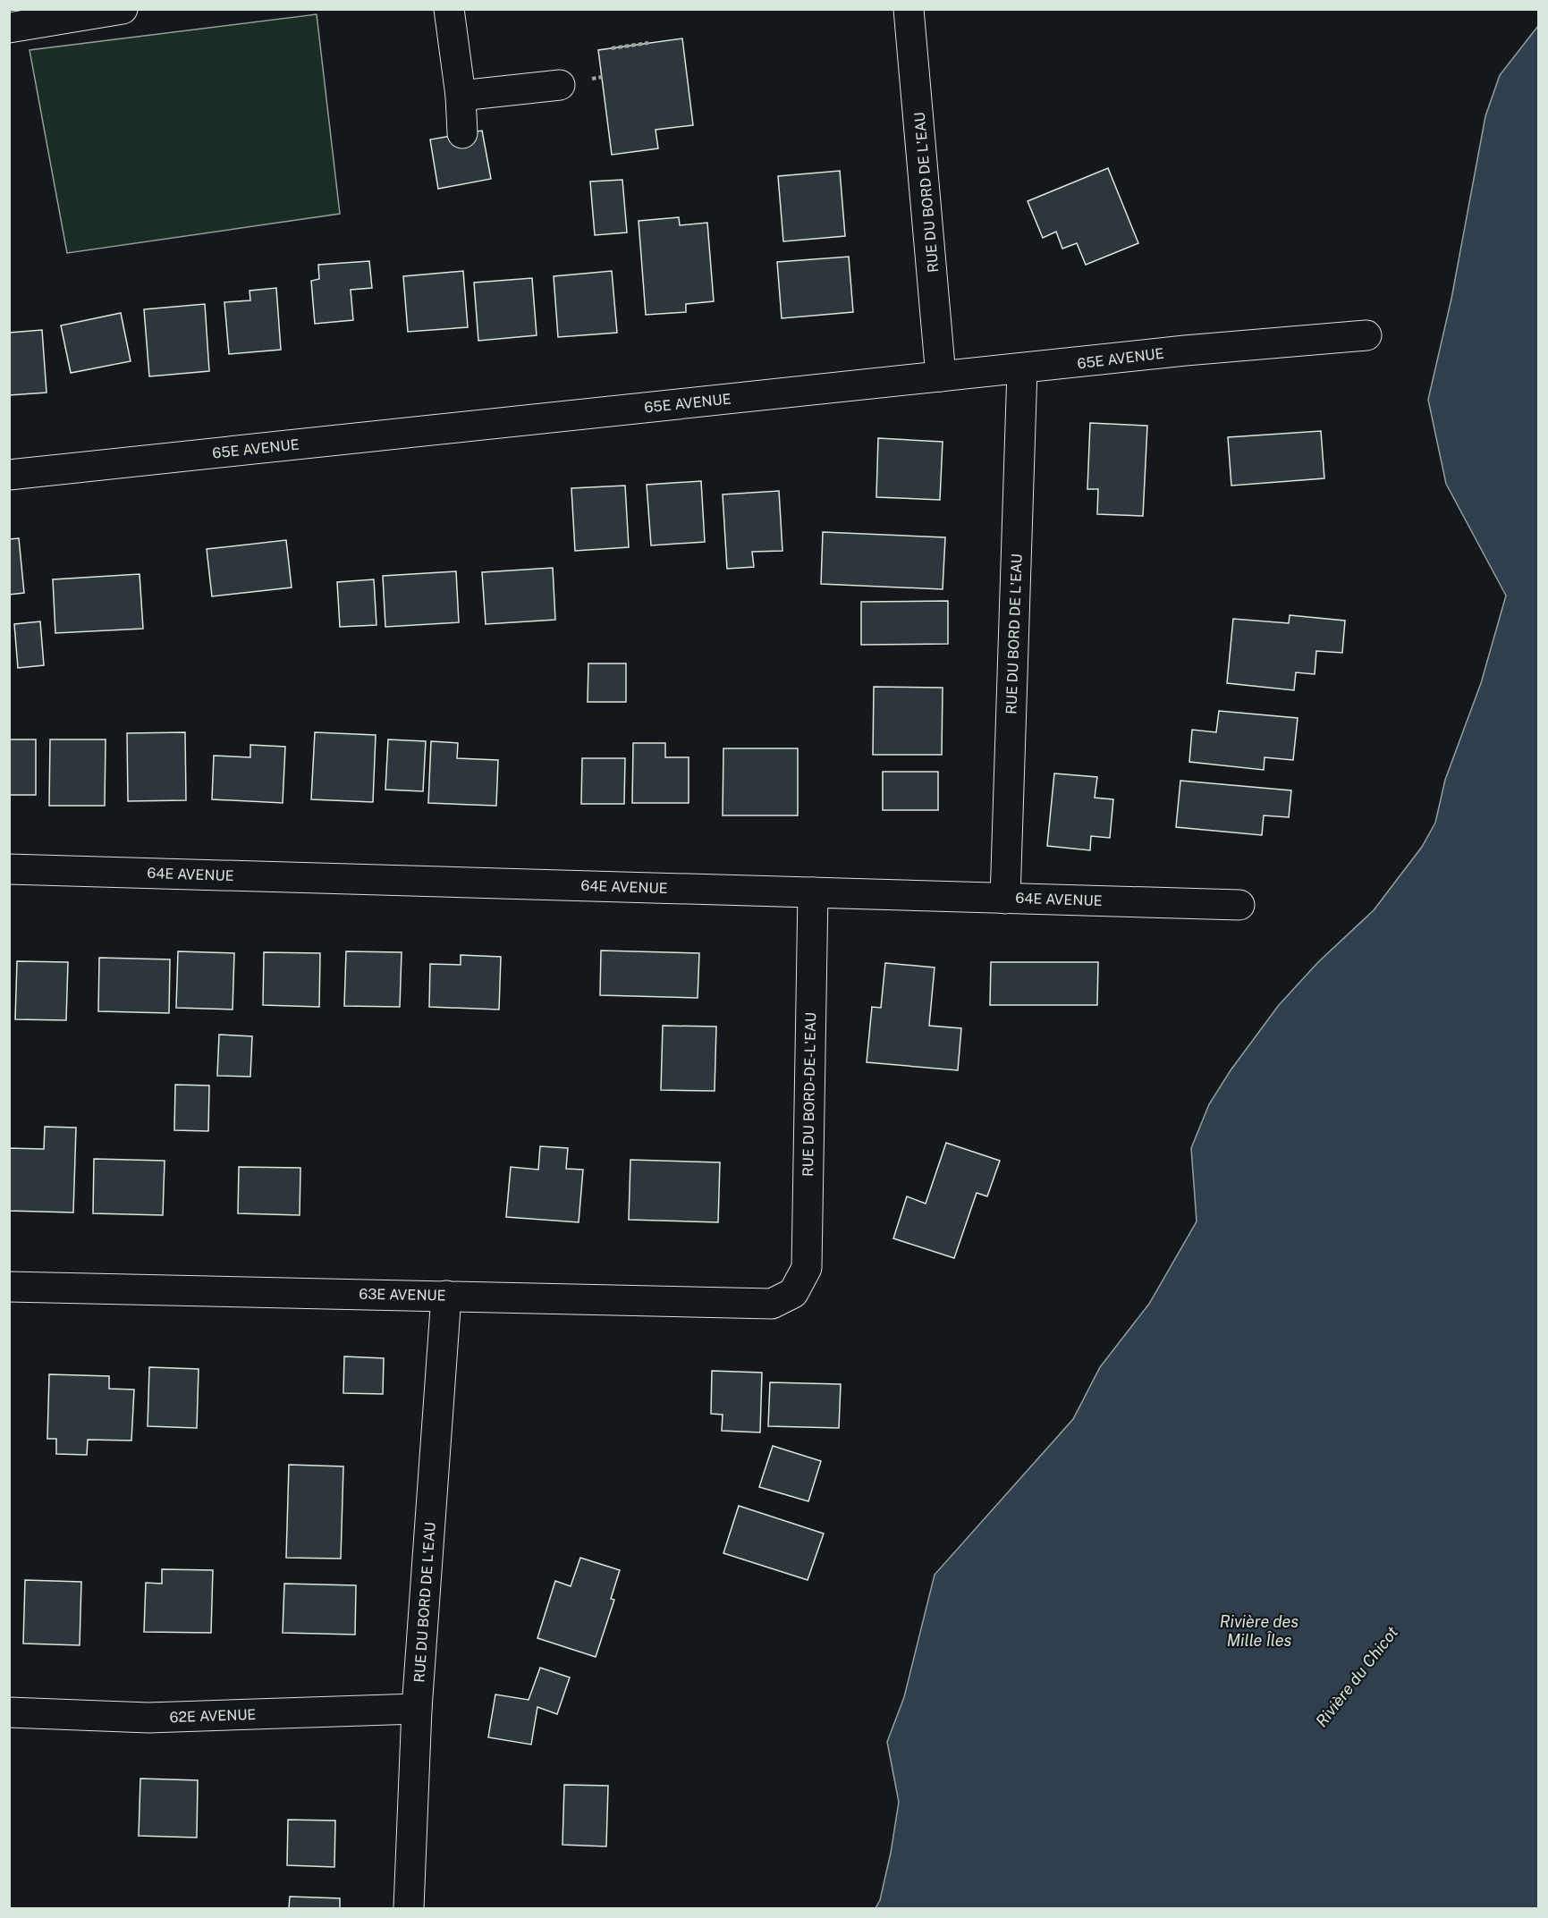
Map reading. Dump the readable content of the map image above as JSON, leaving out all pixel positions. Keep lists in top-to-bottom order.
{
  "streets": {
    "street": [
      "RUE DU BORD DE L'EAU",
      "65E AVENUE",
      "64E AVENUE",
      "RUE DU BORD-DE-L'EAU",
      "63E AVENUE",
      "62E AVENUE"
    ]
  },
  "crossings": [
    ["RUE DU BORD DE L'EAU", "65E AVENUE"],
    ["RUE DU BORD DE L'EAU", "64E AVENUE"],
    ["RUE DU BORD DE L'EAU", "63E AVENUE"],
    ["RUE DU BORD DE L'EAU", "62E AVENUE"],
    ["64E AVENUE", "RUE DU BORD-DE-L'EAU"],
    ["RUE DU BORD-DE-L'EAU", "63E AVENUE"]
  ],
  "water": ["Rivière des Mille Îles", "Rivière du Chicot"]
}
